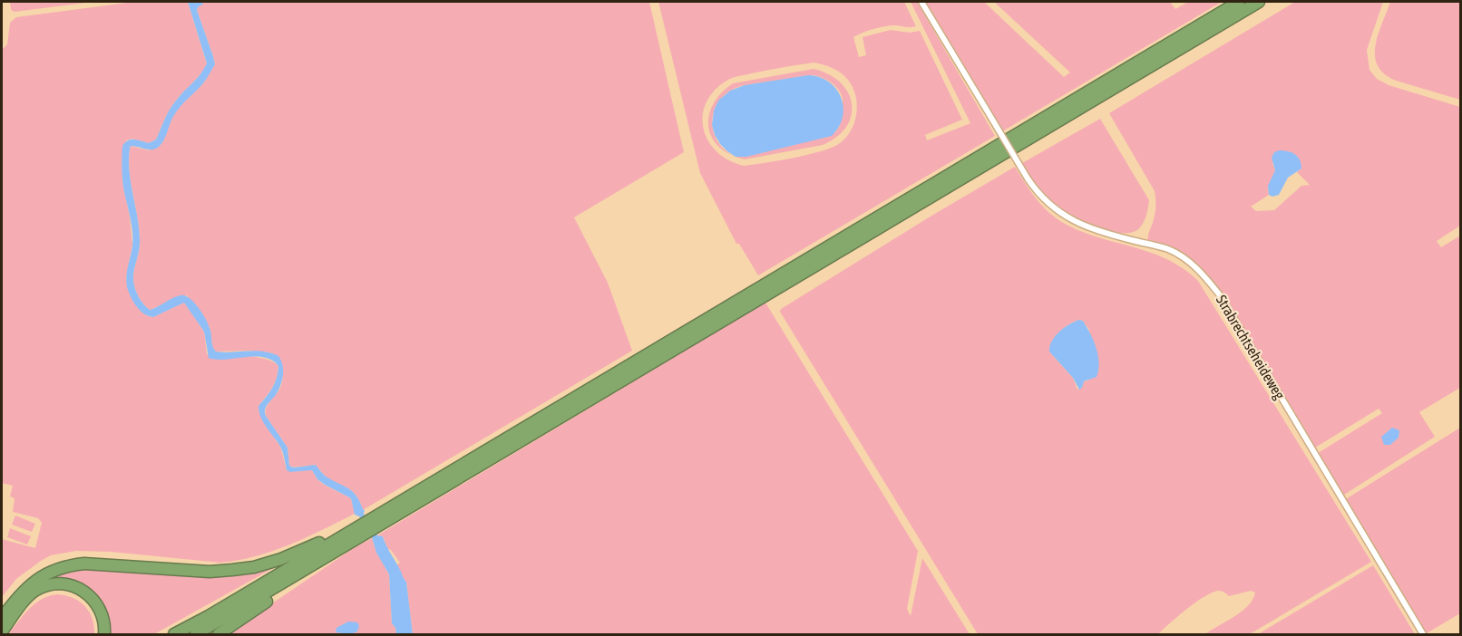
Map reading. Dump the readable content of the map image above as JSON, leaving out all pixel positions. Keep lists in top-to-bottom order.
{
  "streets": {
    "street": ["Strabrechtseheideweg"]
  }
}
